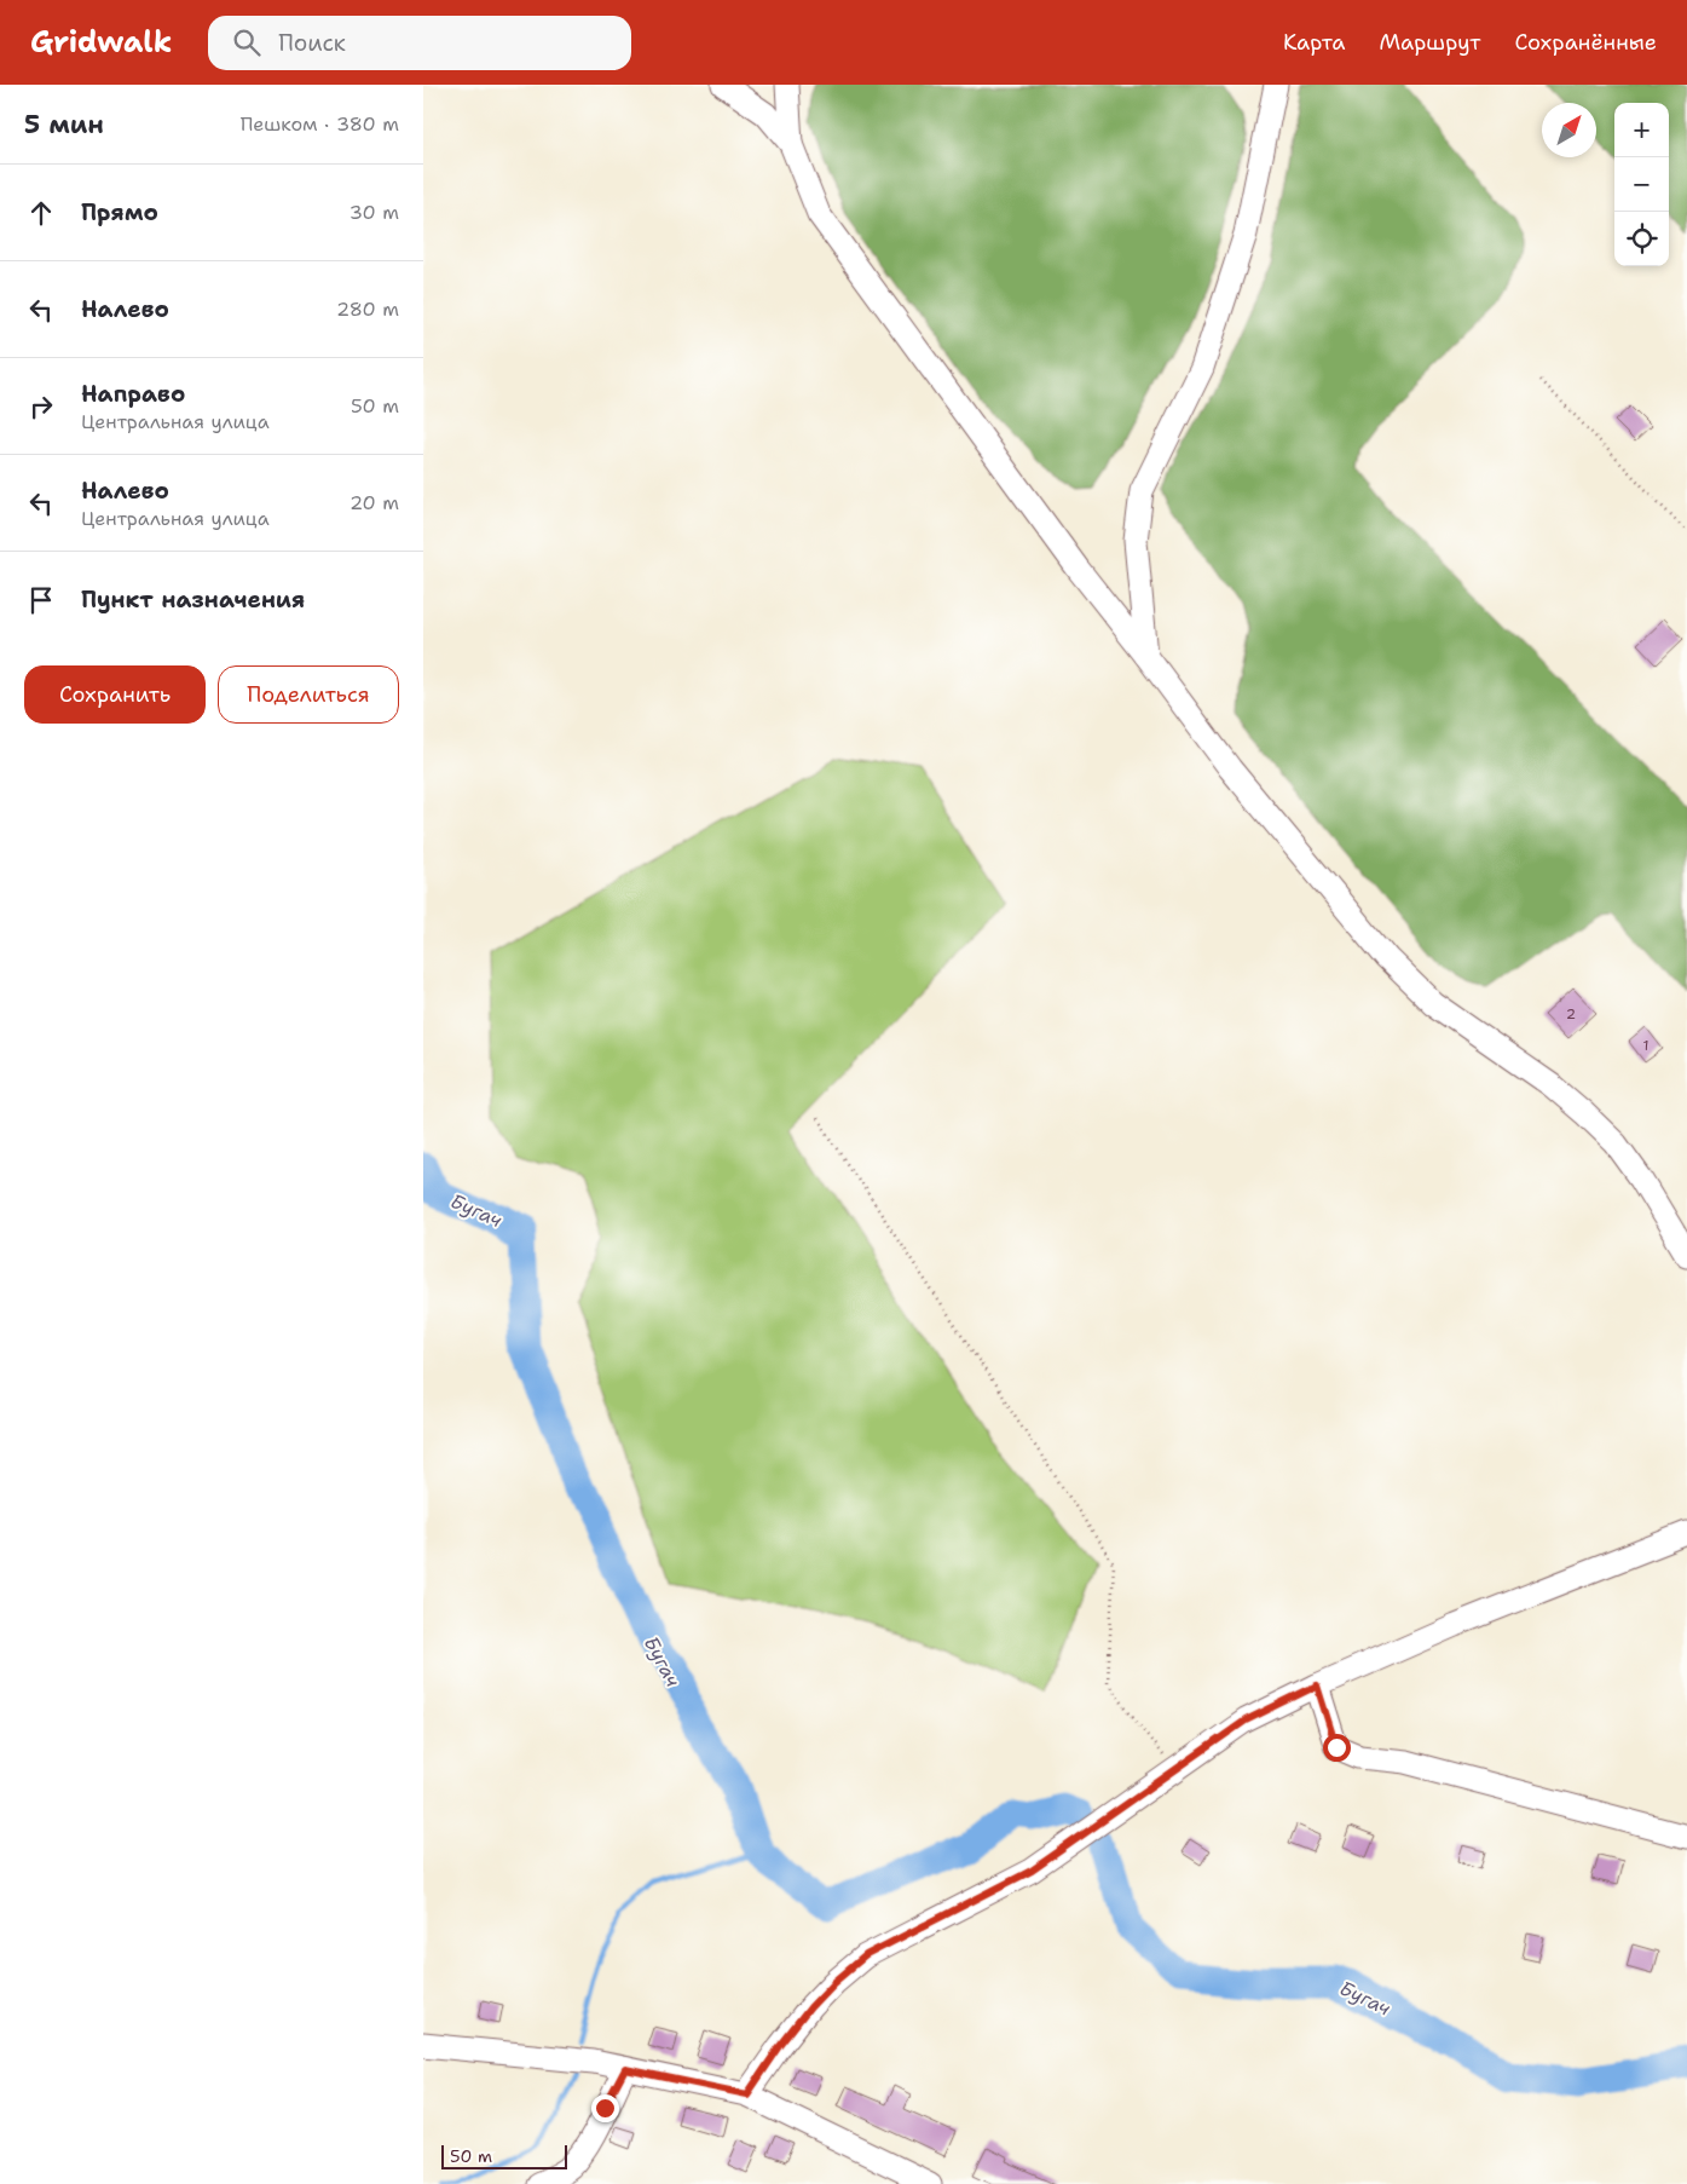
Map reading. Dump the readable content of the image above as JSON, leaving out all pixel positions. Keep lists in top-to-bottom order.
{
  "water": ["Бугач"],
  "house_numbers": ["2", "1"],
  "scale_bar": "50 m",
  "north": "top right",
  "page": {
    "header": "Gridwalk",
    "search": "Поиск",
    "nav": ["Карта", "Маршрут", "Сохранённые"],
    "heading": ["5 мин", "Пешком · 380 m"],
    "map_buttons": ["+", "−"],
    "list": [
      ["Прямо", "30 m"],
      ["Налево", "280 m"],
      ["Направо", "Центральная улица", "50 m"],
      ["Налево", "Центральная улица", "20 m"],
      "Пункт назначения"
    ],
    "buttons": ["Сохранить", "Поделиться"],
    "scale": "50 m"
  }
}
